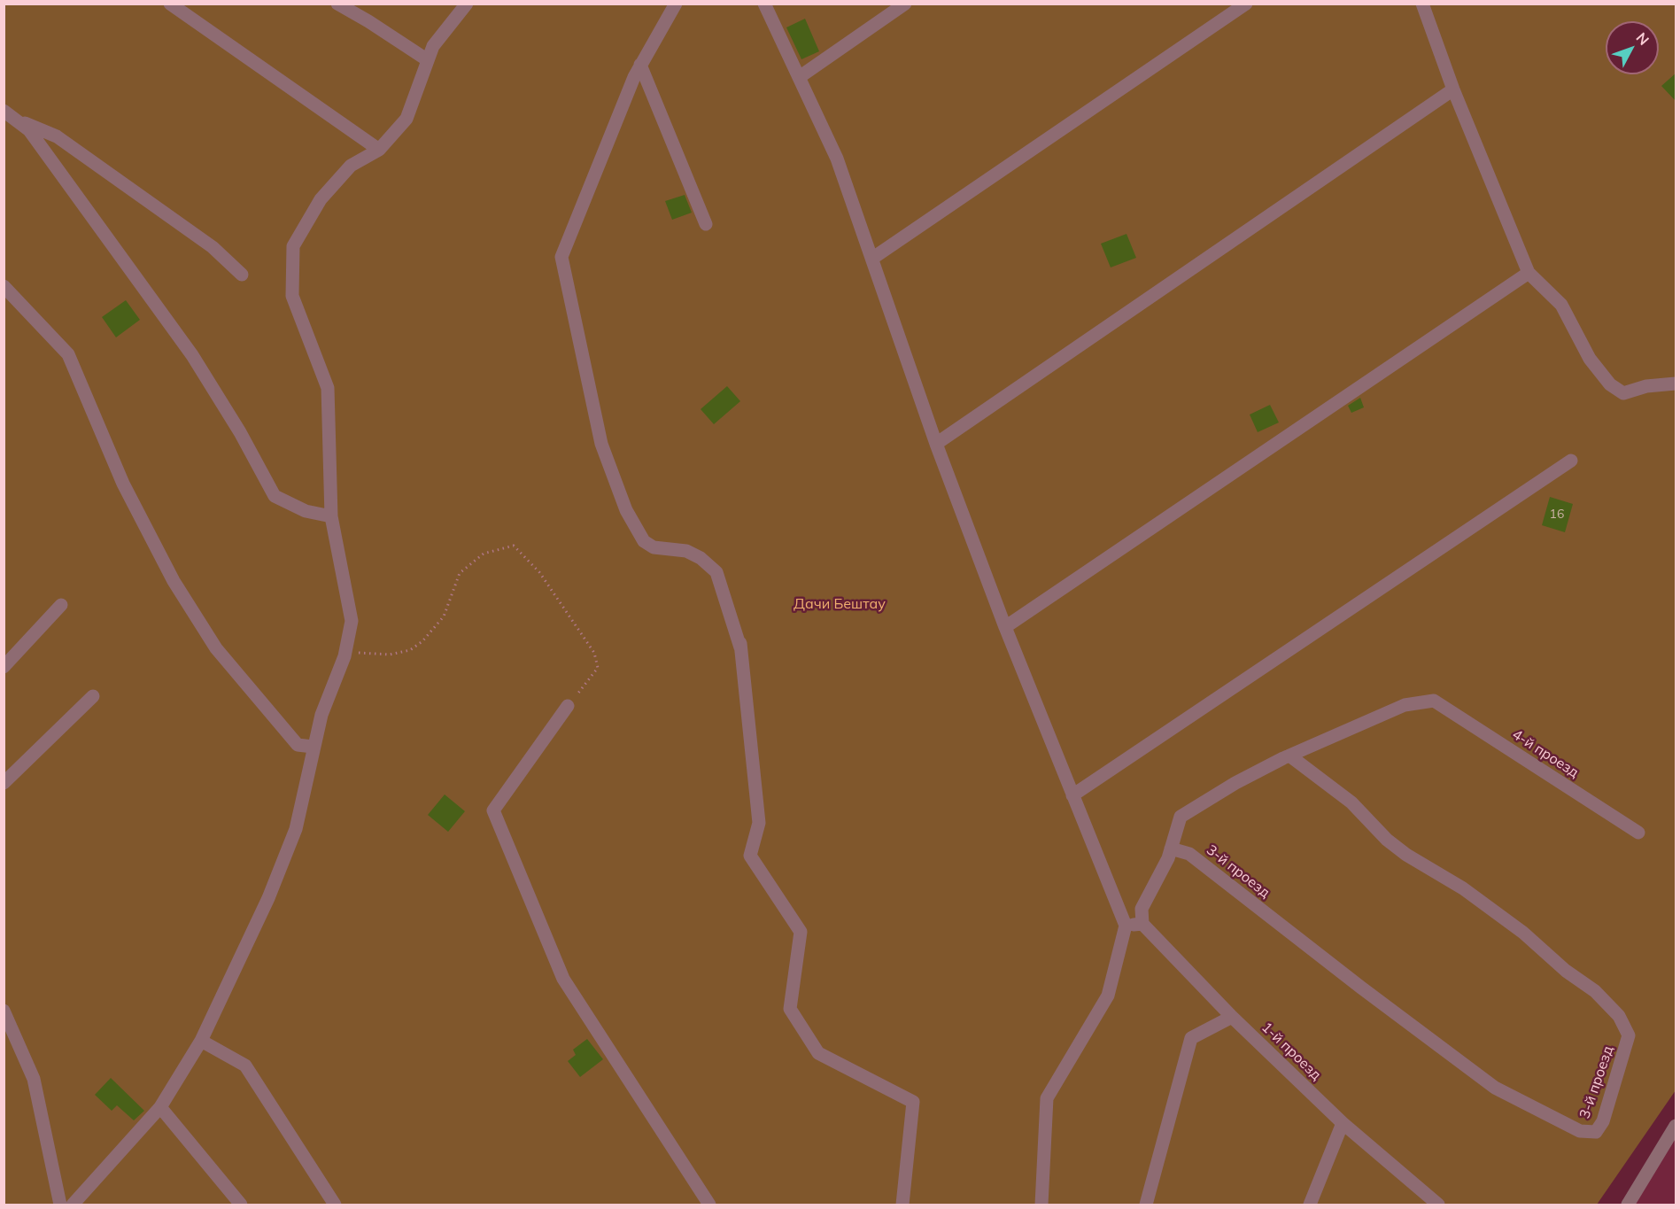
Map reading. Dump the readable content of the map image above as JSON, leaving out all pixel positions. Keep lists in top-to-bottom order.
{
  "streets": {
    "street": ["4-й проезд", "3-й проезд", "1-й проезд"]
  },
  "crossings": [
    ["4-й проезд", "3-й проезд"]
  ],
  "parks": ["Дачи Бештау"],
  "house_numbers": ["16"],
  "north": "top right"
}
